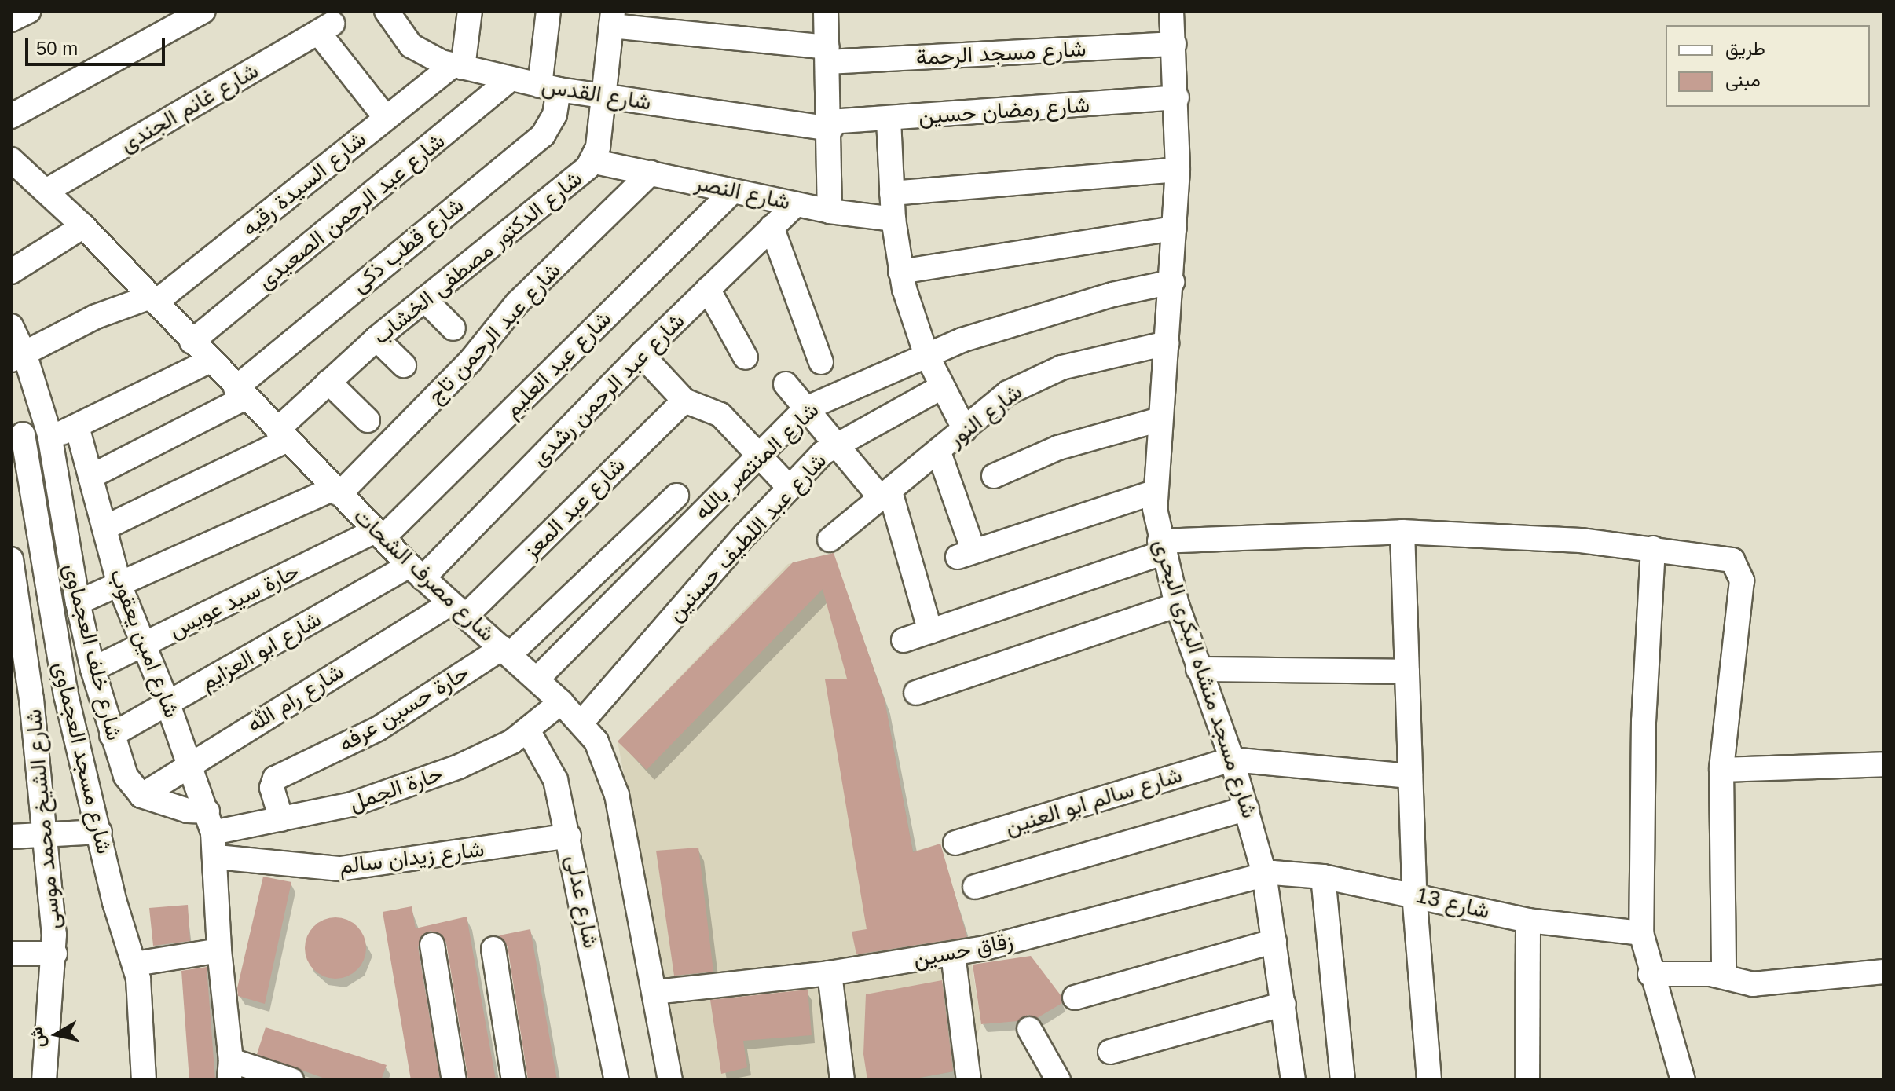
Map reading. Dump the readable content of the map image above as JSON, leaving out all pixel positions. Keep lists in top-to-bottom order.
{
  "streets": {
    "street": [
      "شارع مسجد الرحمة",
      "شارع القدس",
      "شارع غانم الجندى",
      "شارع رمضان حسين",
      "شارع السيدة رقيه",
      "شارع النصر",
      "شارع عبد الرحمن الصعيدى",
      "شارع قطب ذكى",
      "شارع الدكتور مصطفى الخشاب",
      "شارع عبد الرحمن تاج",
      "شارع عبد العليم",
      "شارع عبد الرحمن رشدى",
      "شارع النور",
      "شارع المنتصر بالله",
      "شارع عبد المعز",
      "شارع عبد اللطيف حسنين",
      "شارع مصرف الشحات",
      "حارة سيد عويس",
      "شارع امين يعقوب",
      "شارع ابو العزايم",
      "شارع خلف العجماوى",
      "شارع مسجد منشاه البكرى البحرى",
      "شارع رام الله",
      "حارة حسين عرفه",
      "شارع مسجد العجماوى",
      "حارة الجمل",
      "شارع سالم ابو العنين",
      "شارع الشيخ محمد موسى",
      "شارع زيدان سالم",
      "شارع عدلى",
      "شارع 13",
      "زقاق حسين"
    ]
  },
  "crossings": [
    ["شارع مسجد الرحمة", "شارع الدكتور مصطفى الخشاب"],
    ["شارع مسجد الرحمة", "شارع مسجد منشاه البكرى البحرى"],
    ["شارع القدس", "شارع رمضان حسين"],
    ["شارع القدس", "شارع السيدة رقيه"],
    ["شارع القدس", "شارع عبد الرحمن الصعيدى"],
    ["شارع القدس", "شارع قطب ذكى"],
    ["شارع القدس", "شارع الدكتور مصطفى الخشاب"],
    ["شارع غانم الجندى", "شارع السيدة رقيه"],
    ["شارع غانم الجندى", "شارع مصرف الشحات"],
    ["شارع رمضان حسين", "شارع مسجد منشاه البكرى البحرى"],
    ["شارع السيدة رقيه", "شارع مصرف الشحات"],
    ["شارع السيدة رقيه", "شارع خلف العجماوى"],
    ["شارع النصر", "شارع الدكتور مصطفى الخشاب"],
    ["شارع النصر", "شارع عبد الرحمن تاج"],
    ["شارع النصر", "شارع عبد العليم"],
    ["شارع النصر", "شارع عبد الرحمن رشدى"],
    ["شارع عبد الرحمن الصعيدى", "شارع مصرف الشحات"],
    ["شارع قطب ذكى", "شارع مصرف الشحات"],
    ["شارع قطب ذكى", "شارع امين يعقوب"],
    ["شارع الدكتور مصطفى الخشاب", "شارع مصرف الشحات"],
    ["شارع الدكتور مصطفى الخشاب", "شارع امين يعقوب"],
    ["شارع عبد الرحمن تاج", "شارع مصرف الشحات"],
    ["شارع عبد العليم", "شارع مصرف الشحات"],
    ["شارع عبد العليم", "حارة سيد عويس"],
    ["شارع عبد الرحمن رشدى", "شارع مصرف الشحات"],
    ["شارع عبد الرحمن رشدى", "شارع ابو العزايم"],
    ["شارع النور", "شارع مسجد منشاه البكرى البحرى"],
    ["شارع المنتصر بالله", "شارع مصرف الشحات"],
    ["شارع المنتصر بالله", "شارع مسجد منشاه البكرى البحرى"],
    ["شارع عبد المعز", "شارع مصرف الشحات"],
    ["شارع عبد المعز", "شارع رام الله"],
    ["شارع عبد اللطيف حسنين", "شارع مصرف الشحات"],
    ["شارع مصرف الشحات", "حارة سيد عويس"],
    ["شارع مصرف الشحات", "شارع ابو العزايم"],
    ["شارع مصرف الشحات", "شارع رام الله"],
    ["شارع مصرف الشحات", "حارة حسين عرفه"],
    ["شارع مصرف الشحات", "حارة الجمل"],
    ["شارع مصرف الشحات", "زقاق حسين"],
    ["حارة سيد عويس", "شارع امين يعقوب"],
    ["حارة سيد عويس", "شارع خلف العجماوى"],
    ["شارع امين يعقوب", "شارع ابو العزايم"],
    ["شارع امين يعقوب", "شارع رام الله"],
    ["شارع امين يعقوب", "حارة الجمل"],
    ["شارع امين يعقوب", "شارع زيدان سالم"],
    ["شارع ابو العزايم", "شارع خلف العجماوى"],
    ["شارع خلف العجماوى", "شارع رام الله"],
    ["شارع مسجد منشاه البكرى البحرى", "شارع سالم ابو العنين"],
    ["شارع مسجد منشاه البكرى البحرى", "شارع 13"],
    ["شارع مسجد منشاه البكرى البحرى", "زقاق حسين"],
    ["حارة حسين عرفه", "حارة الجمل"],
    ["حارة الجمل", "شارع عدلى"],
    ["شارع زيدان سالم", "شارع عدلى"],
    ["شارع 13", "زقاق حسين"]
  ],
  "legend": ["طريق", "مبنى"],
  "scale_bar": "50 m",
  "north": "left"
}
